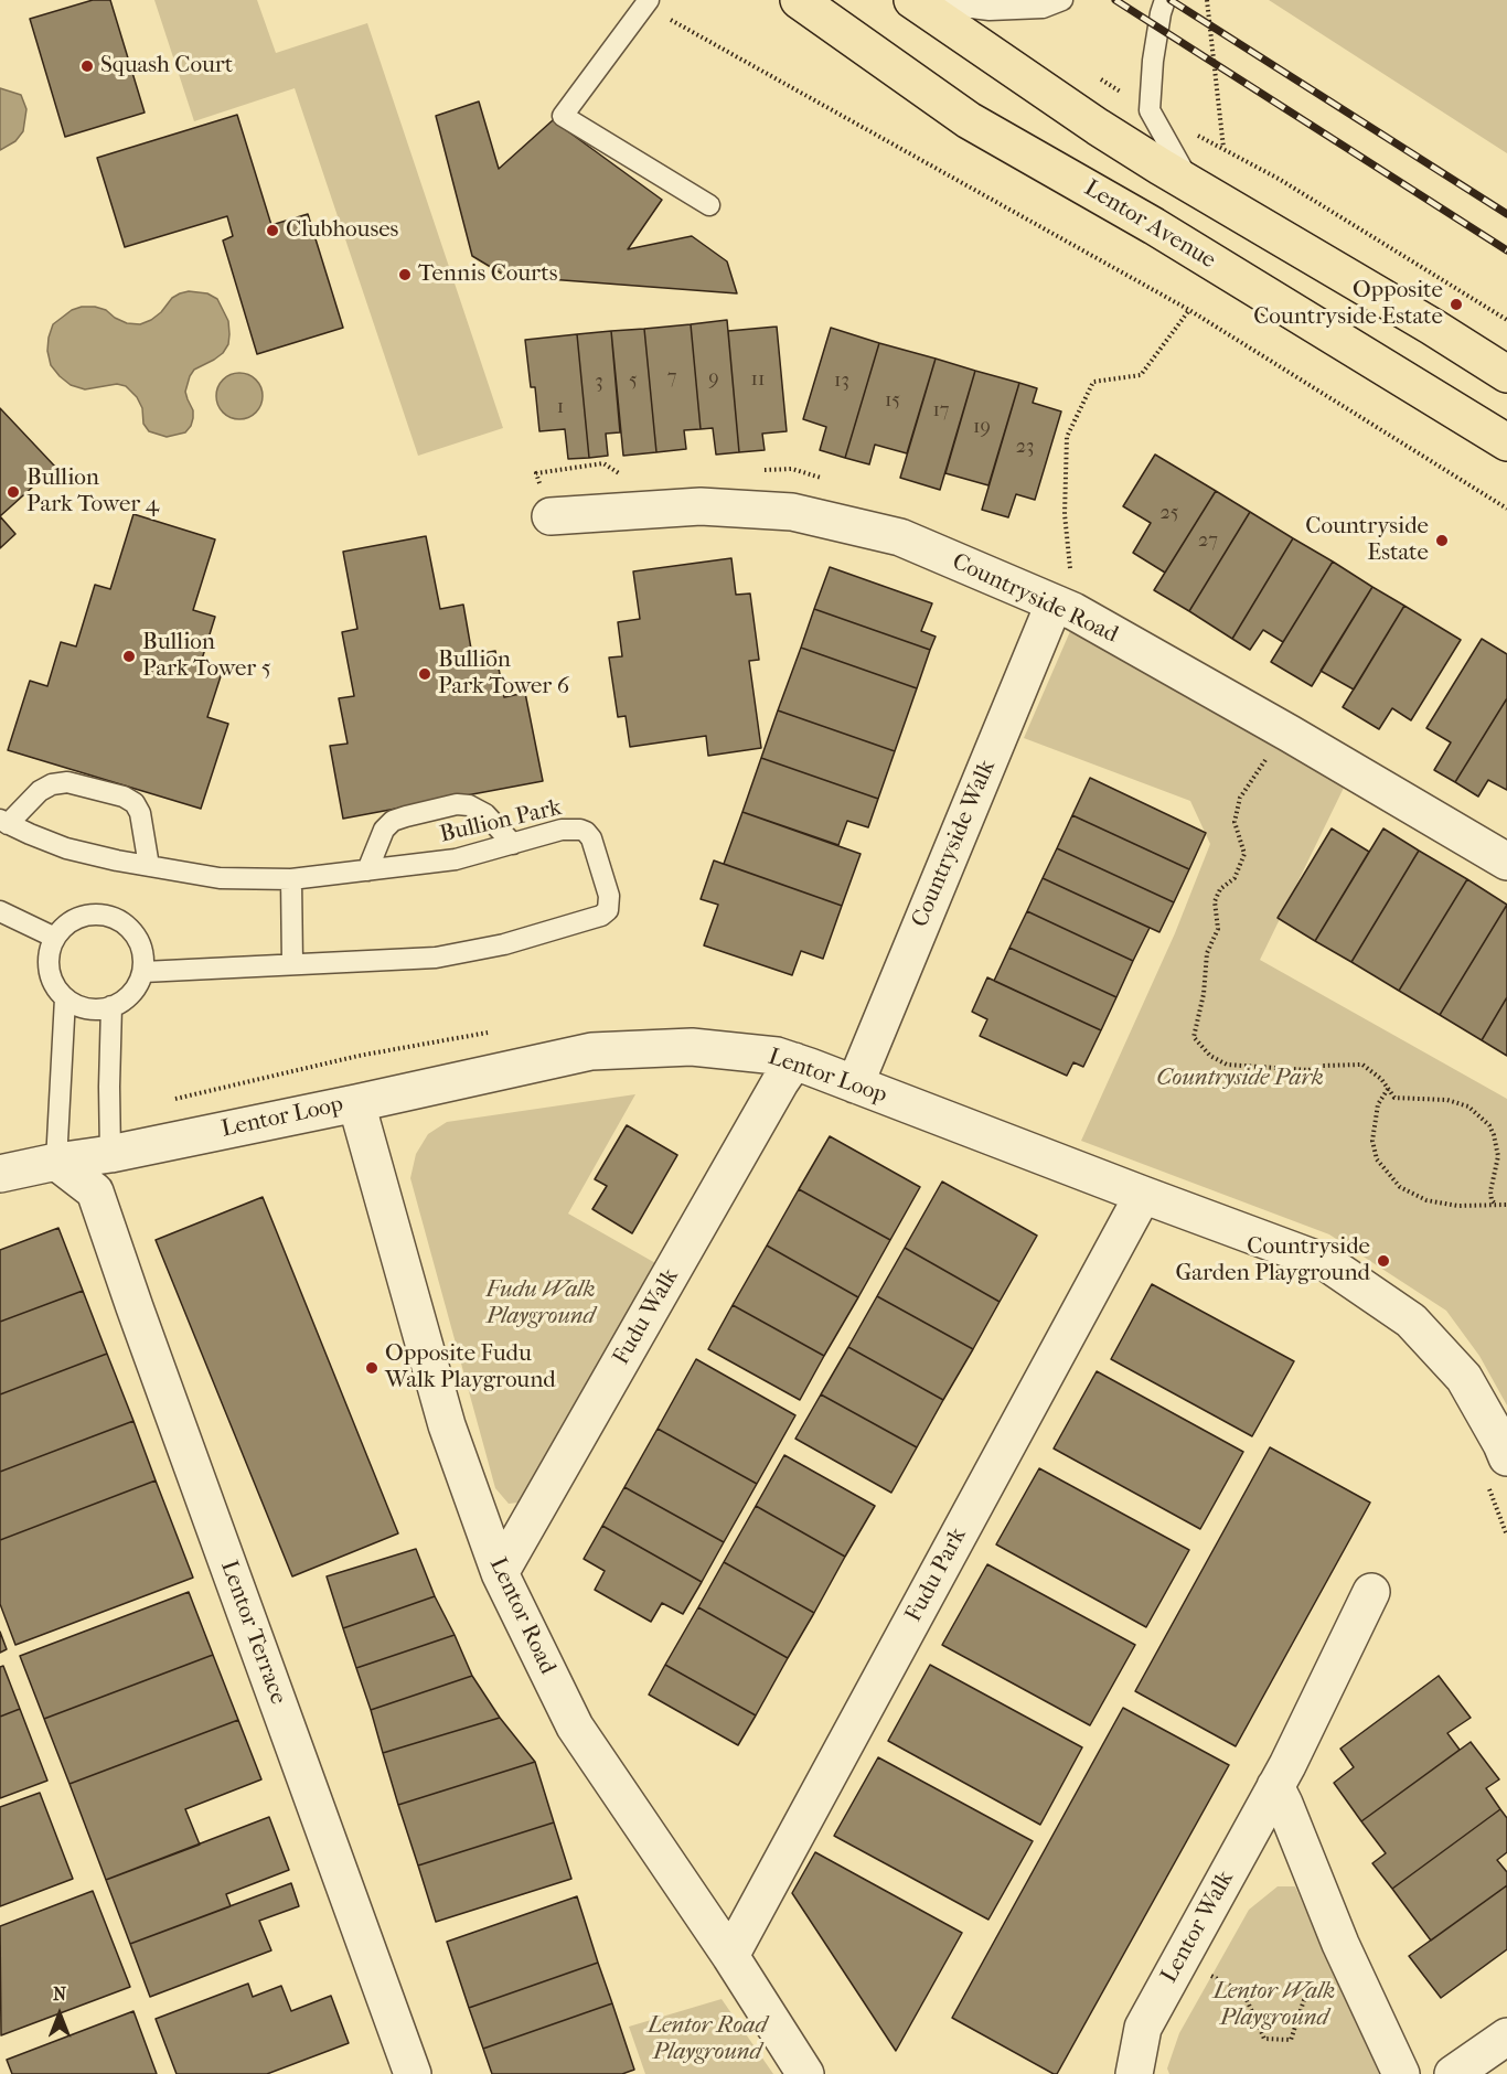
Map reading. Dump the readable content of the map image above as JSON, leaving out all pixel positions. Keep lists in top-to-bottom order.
{
  "streets": {
    "main road": ["Lentor Avenue"],
    "street": [
      "Countryside Road",
      "Countryside Walk",
      "Lentor Loop",
      "Fudu Walk",
      "Fudu Park",
      "Lentor Road",
      "Lentor Terrace",
      "Lentor Walk"
    ],
    "lane": ["Bullion Park"]
  },
  "crossings": [
    ["Countryside Road", "Countryside Walk"],
    ["Countryside Walk", "Lentor Loop"],
    ["Lentor Loop", "Fudu Walk"],
    ["Lentor Loop", "Fudu Park"],
    ["Lentor Loop", "Lentor Road"],
    ["Fudu Walk", "Lentor Road"],
    ["Fudu Park", "Lentor Road"]
  ],
  "parks": [
    "Countryside Park",
    "Fudu Walk Playground",
    "Lentor Walk Playground",
    "Lentor Road Playground"
  ],
  "places": [
    "Squash Court",
    "Clubhouses",
    "Tennis Courts",
    "Opposite Countryside Estate",
    "Bullion Park Tower 4",
    "Countryside Estate",
    "Bullion Park Tower 5",
    "Bullion Park Tower 6",
    "Countryside Garden Playground",
    "Opposite Fudu Walk Playground"
  ],
  "house_numbers": [
    "7",
    "9",
    "11",
    "5",
    "13",
    "3",
    "15",
    "1",
    "17",
    "19",
    "23",
    "25",
    "27"
  ],
  "north": "top"
}
